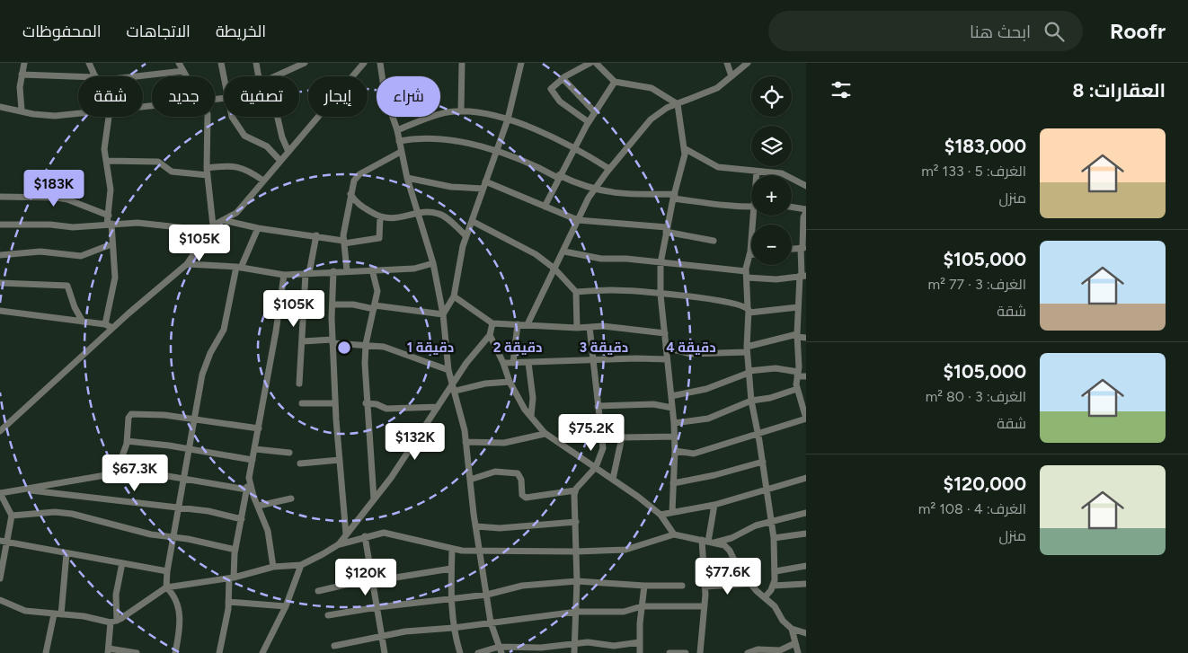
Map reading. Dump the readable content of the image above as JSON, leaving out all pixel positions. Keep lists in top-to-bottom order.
{
  "page": {
    "header": "Roofr",
    "search": "ابحث هنا",
    "nav": ["الخريطة", "الاتجاهات", "المحفوظات"],
    "heading": "العقارات: 8",
    "map_buttons": ["+", "−"],
    "chip": [
      "شراء",
      "إيجار",
      "تصفية",
      "جديد",
      "شقة"
    ],
    "list": [
      {
        "name": "$183,000",
        "note": "الغرف: 5 · 133 m² · منزل"
      },
      {
        "name": "$105,000",
        "note": "الغرف: 3 · 77 m² · شقة"
      },
      {
        "name": "$105,000",
        "note": "الغرف: 3 · 80 m² · شقة"
      },
      {
        "name": "$120,000",
        "note": "الغرف: 4 · 108 m² · منزل"
      }
    ],
    "price": [
      "$183K",
      "$105K",
      "$105K",
      "$75.2K",
      "$132K",
      "$67.3K",
      "$77.6K",
      "$120K"
    ]
  },
  "rings": [
    "1 دقيقة",
    "2 دقيقة",
    "3 دقيقة",
    "4 دقيقة"
  ]
}
